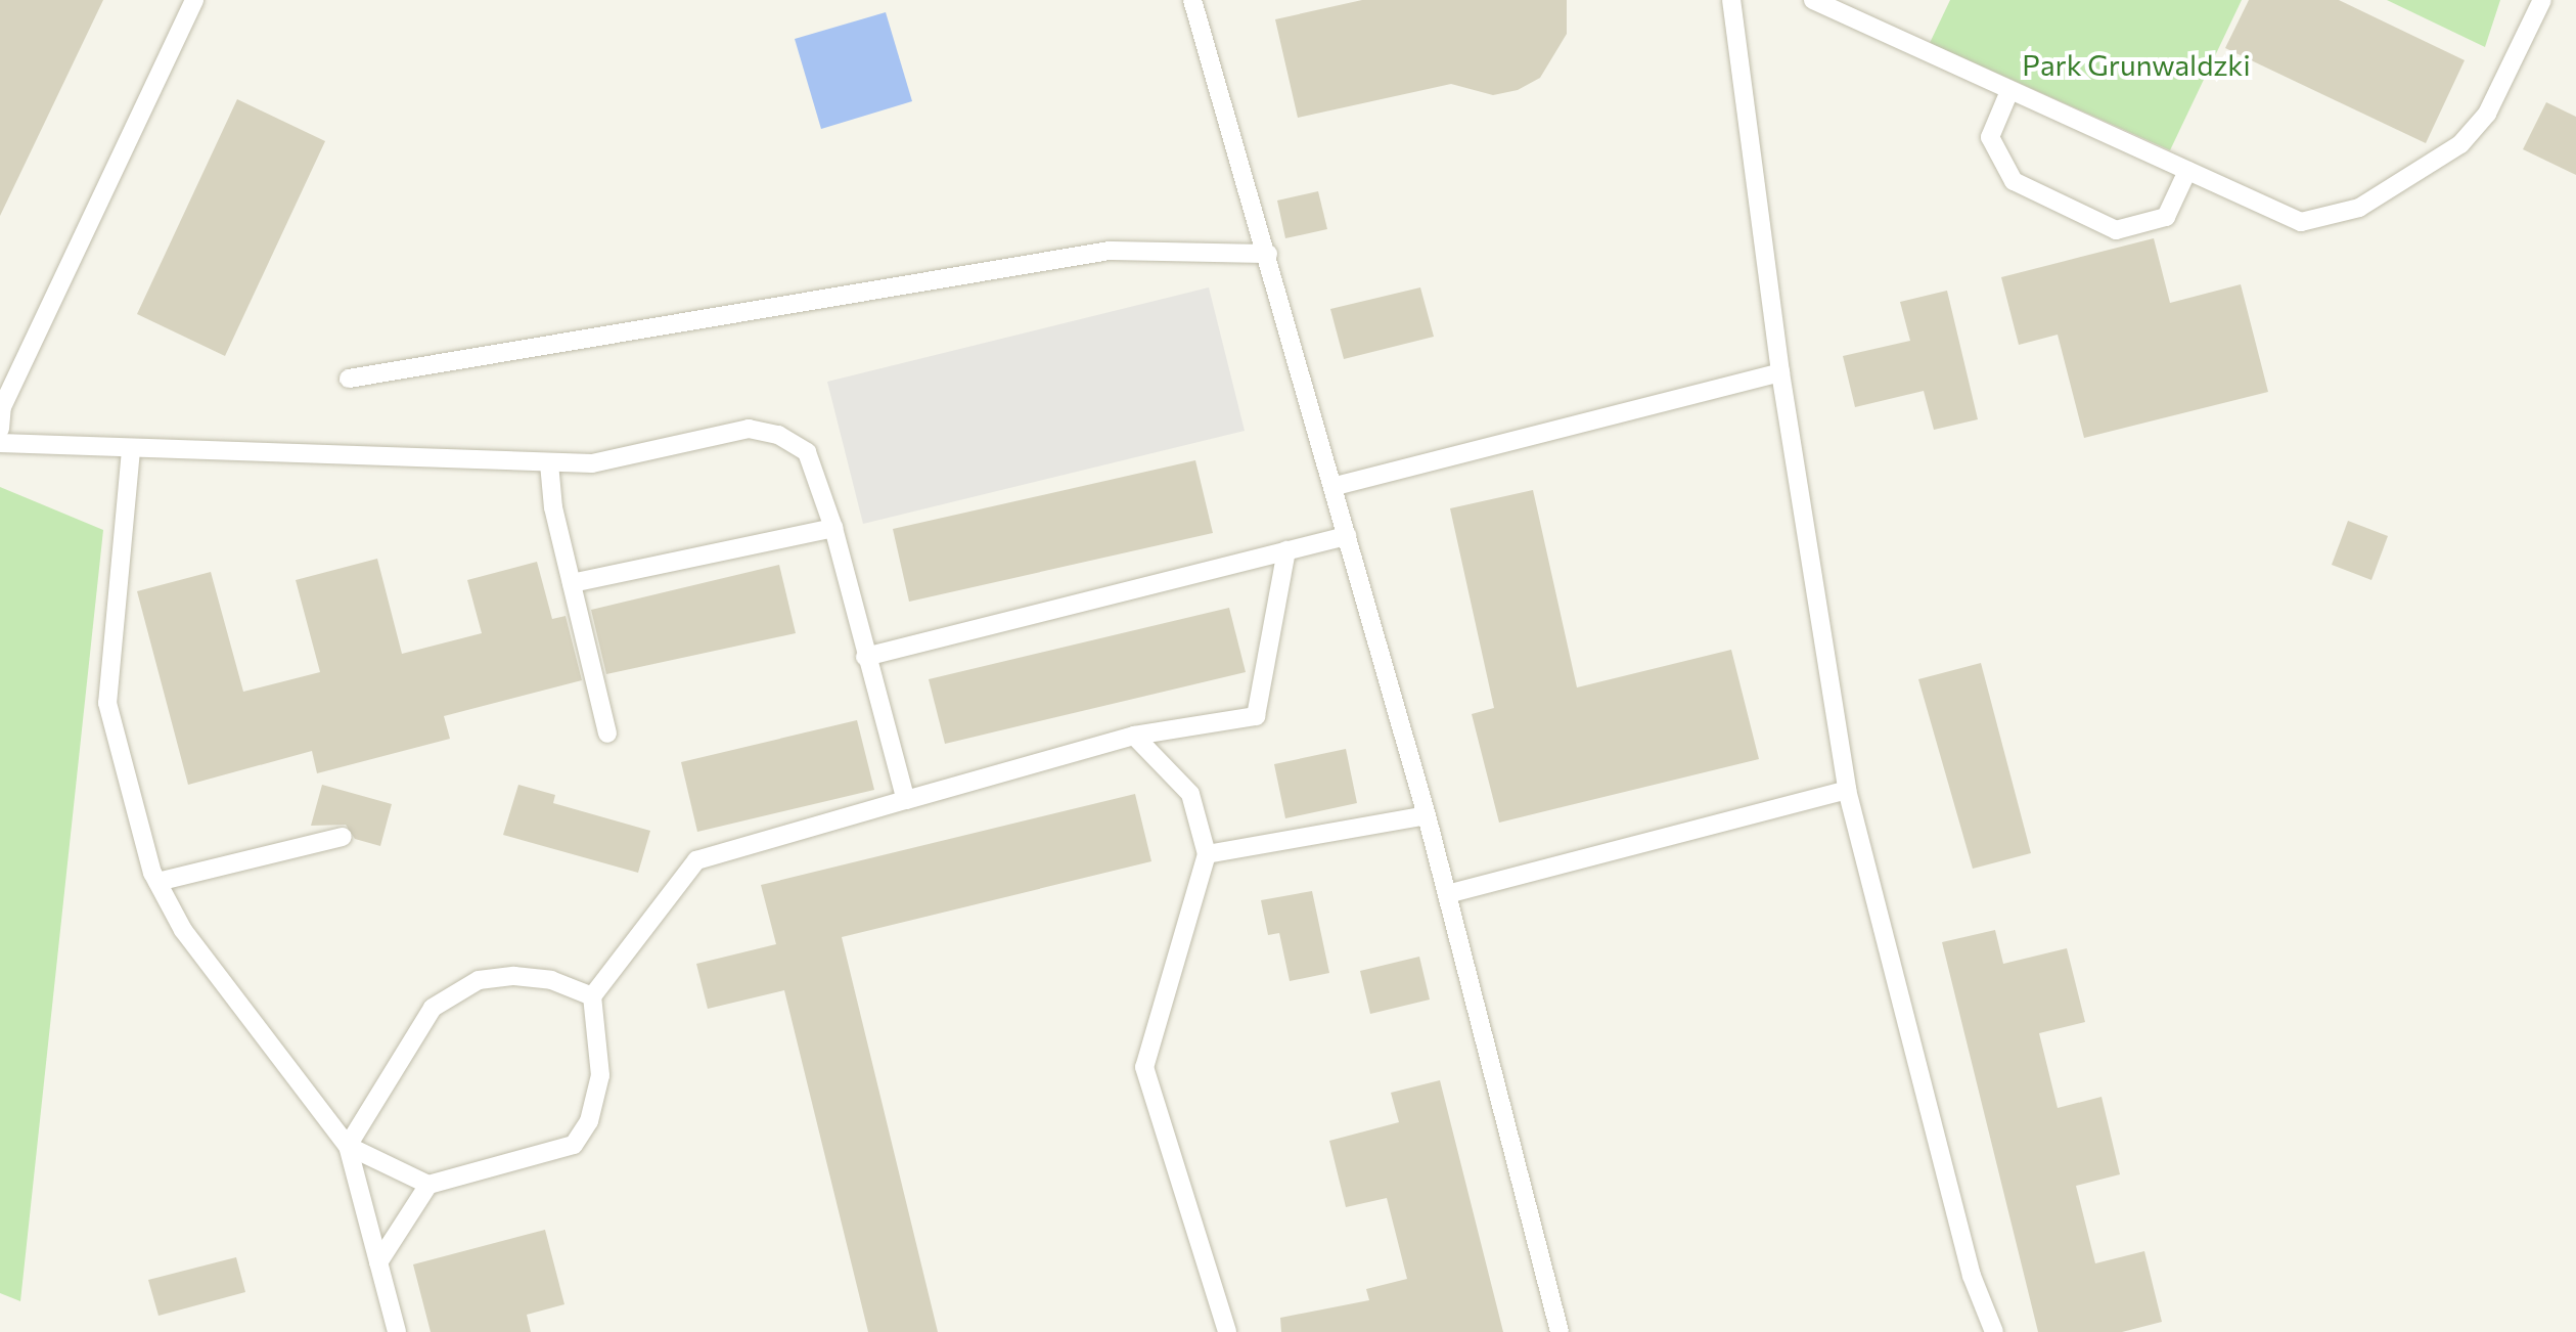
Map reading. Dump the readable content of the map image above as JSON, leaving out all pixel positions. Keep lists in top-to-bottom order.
{
  "parks": ["Park Grunwaldzki"]
}
